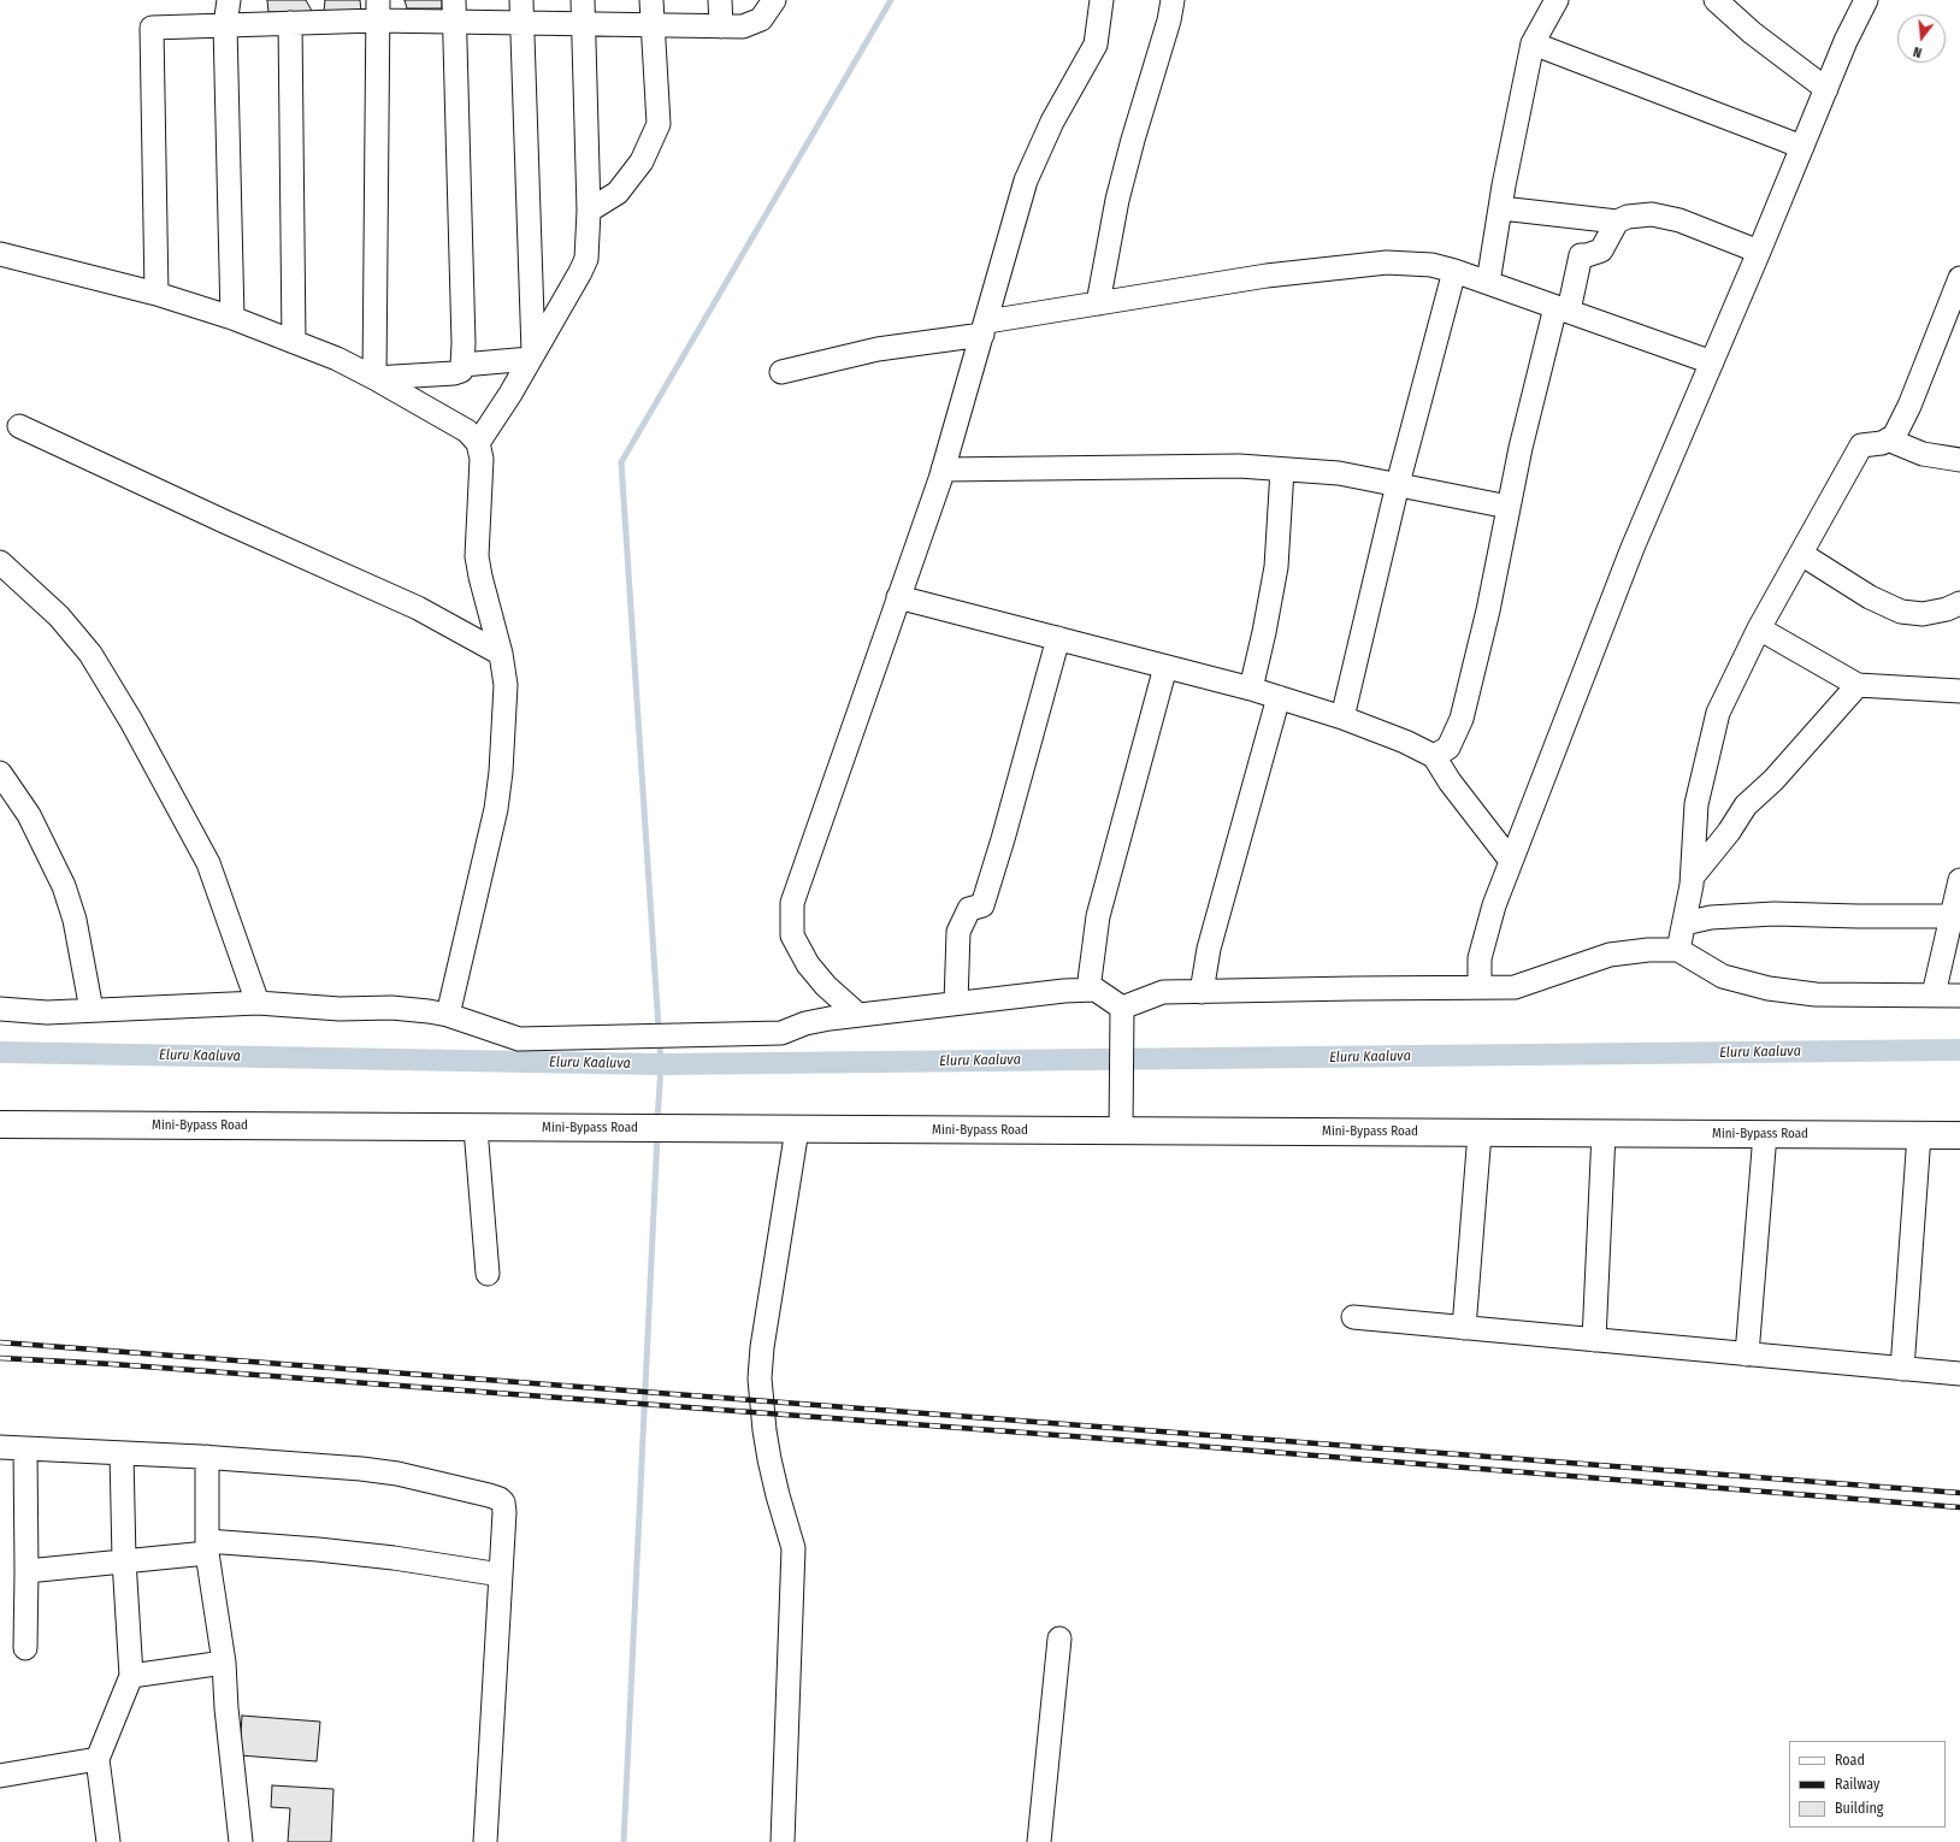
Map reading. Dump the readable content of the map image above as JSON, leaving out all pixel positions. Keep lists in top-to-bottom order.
{
  "streets": {
    "main road": ["Mini-Bypass Road"]
  },
  "water": ["Eluru Kaaluva"],
  "legend": ["Road", "Railway", "Building"],
  "north": "bottom"
}
